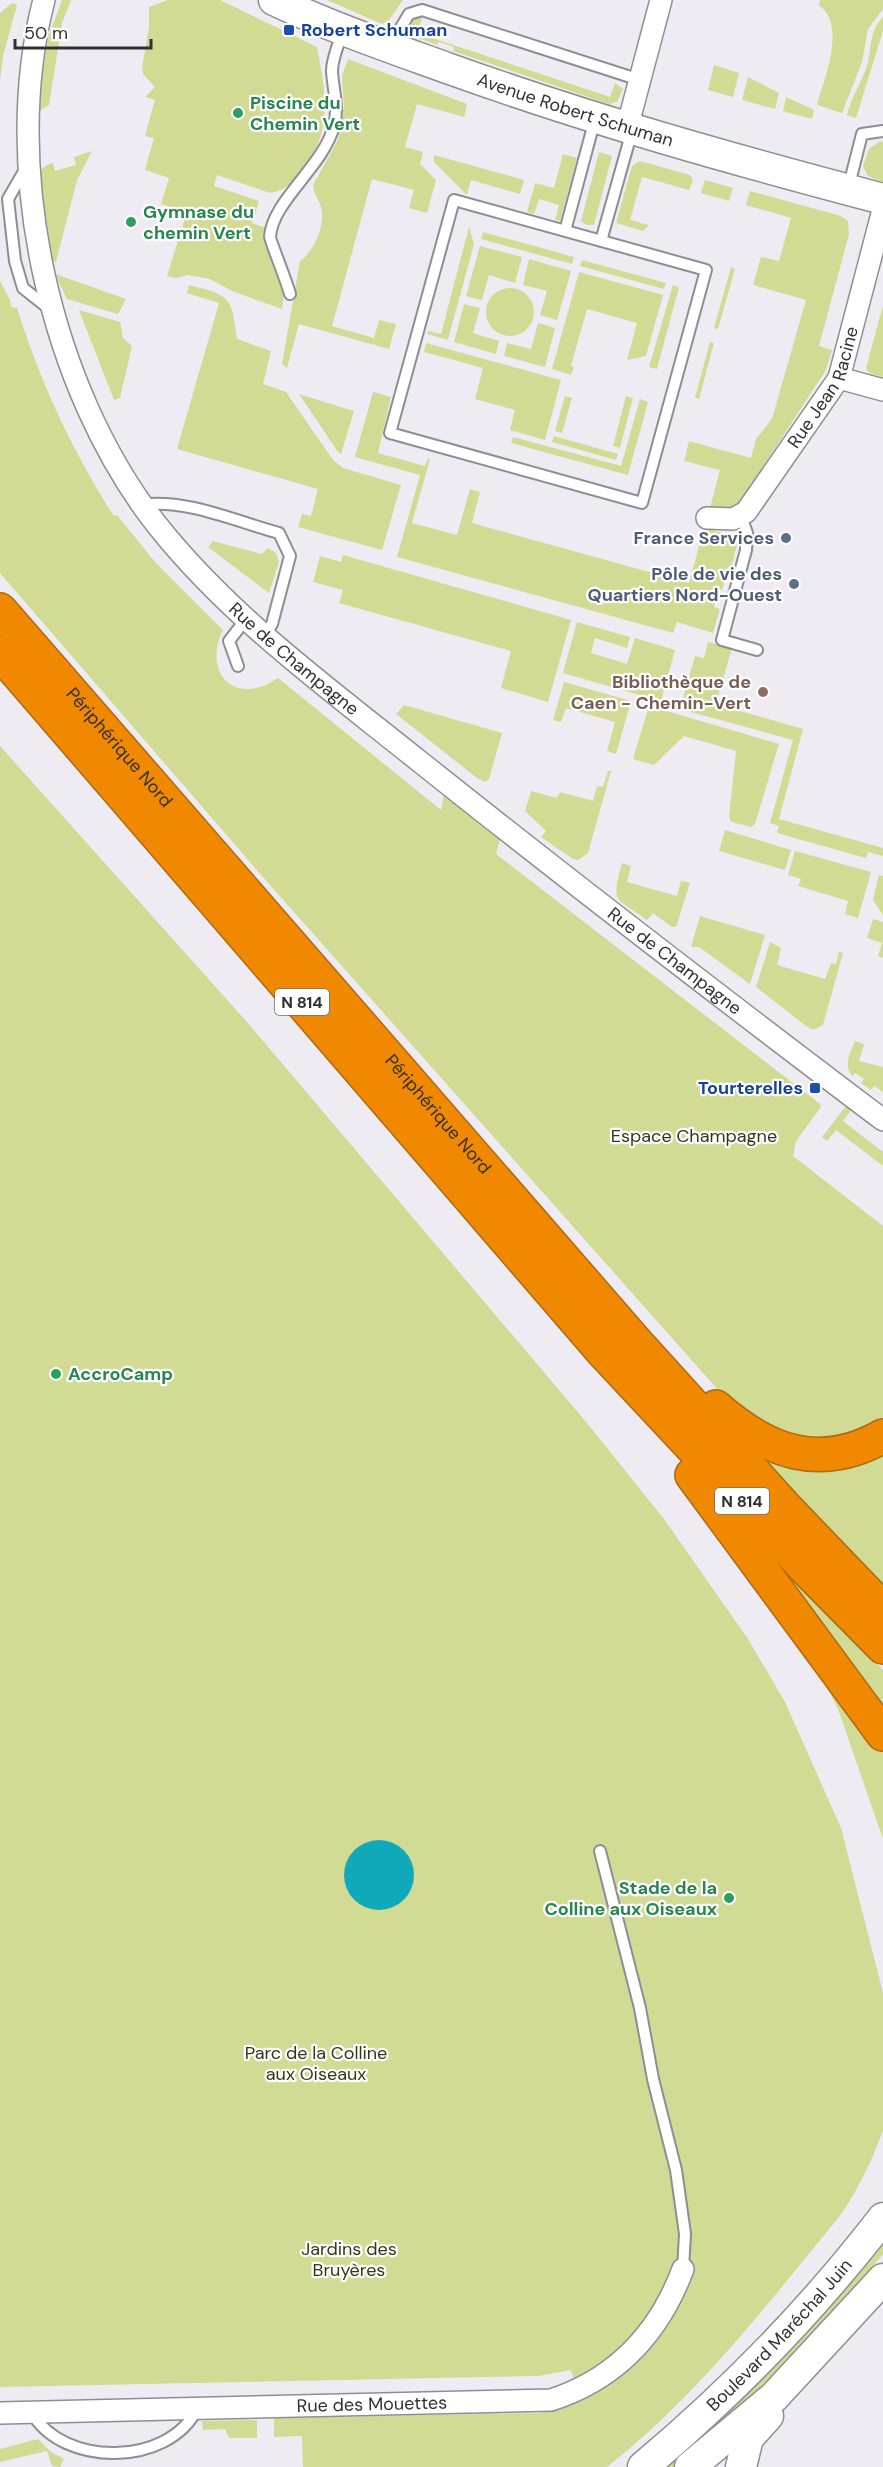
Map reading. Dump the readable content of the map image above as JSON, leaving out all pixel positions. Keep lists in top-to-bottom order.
{
  "streets": {
    "highway": ["Périphérique Nord", "N 814"],
    "main road": ["Avenue Robert Schuman", "Boulevard Maréchal Juin"],
    "street": ["Rue Jean Racine", "Rue de Champagne", "Rue des Mouettes"]
  },
  "parks": ["Espace Champagne", "Parc de la Colline aux Oiseaux", "Jardins des Bruyères"],
  "places": {
    "transit": ["Robert Schuman", "Tourterelles"],
    "other": [
      "Piscine du Chemin Vert",
      "Gymnase du chemin Vert",
      "France Services",
      "Pôle de vie des Quartiers Nord-Ouest",
      "Bibliothèque de Caen - Chemin-Vert",
      "AccroCamp",
      "Stade de la Colline aux Oiseaux"
    ]
  },
  "scale_bar": "50 m"
}
